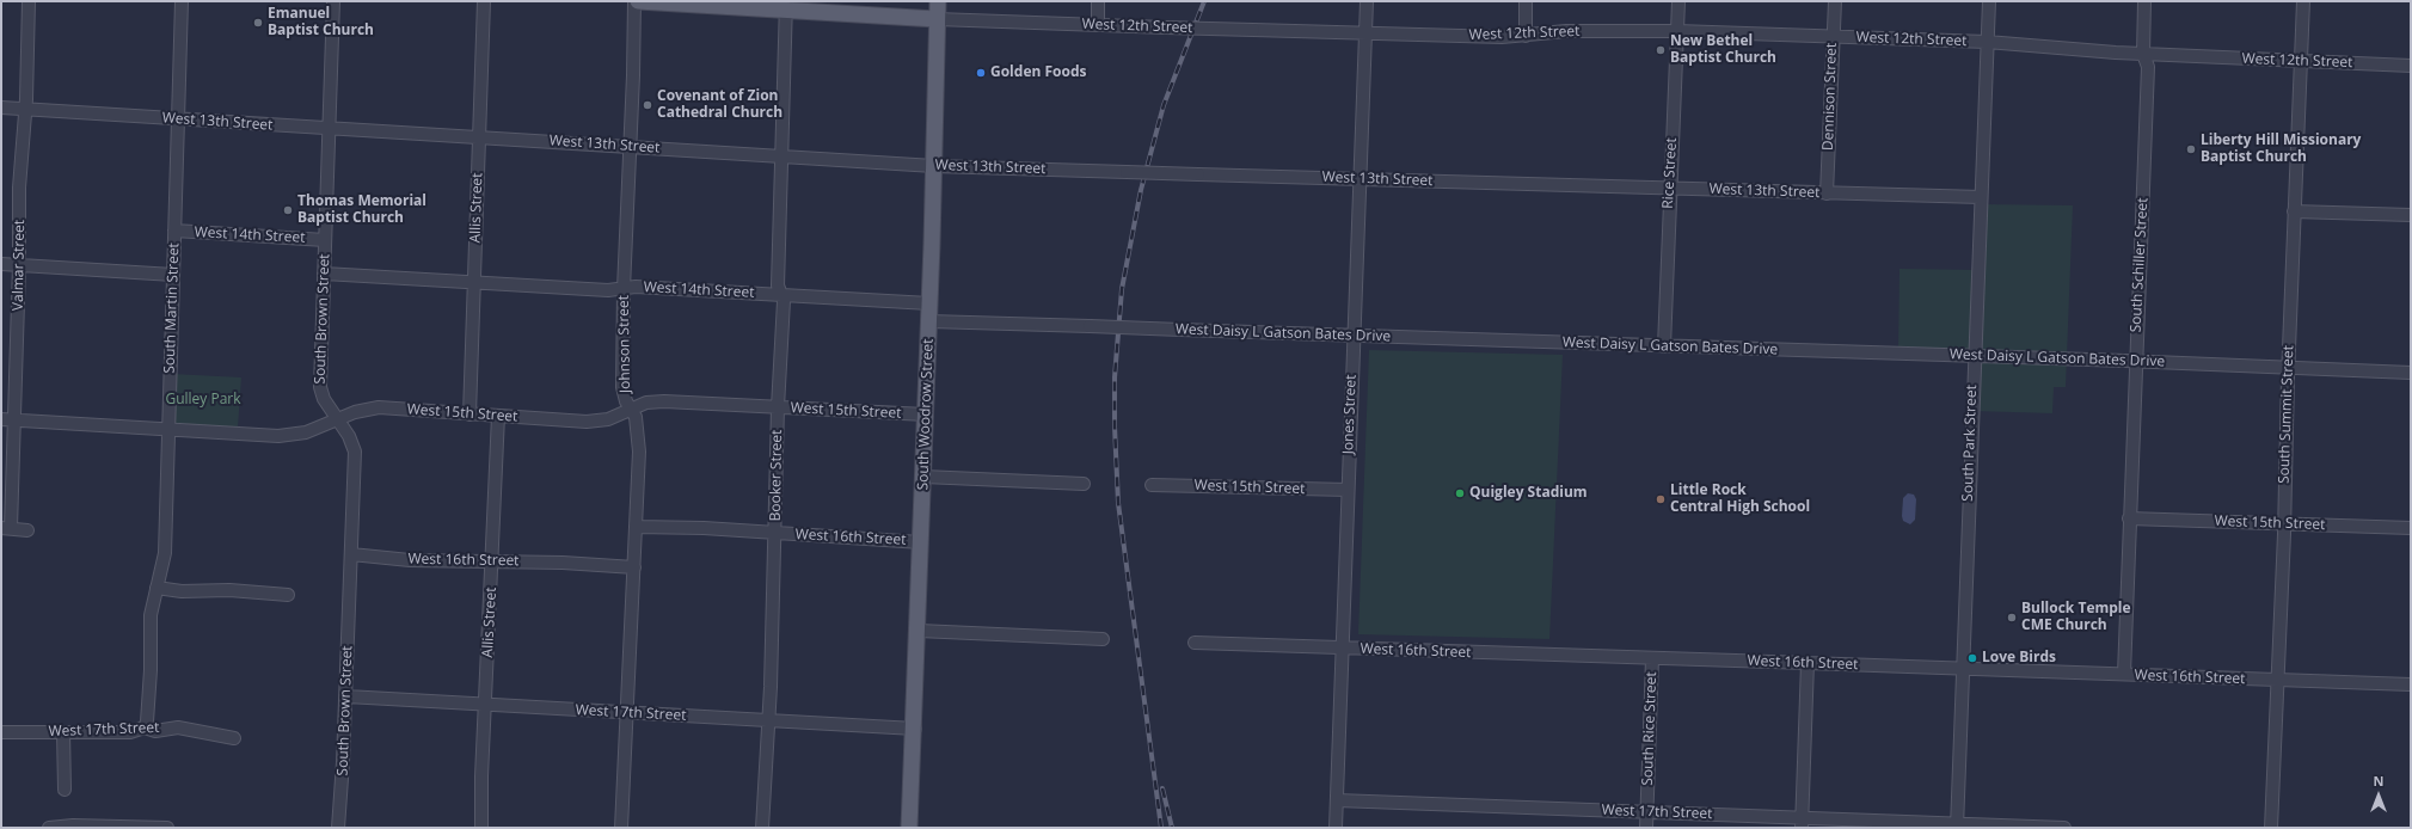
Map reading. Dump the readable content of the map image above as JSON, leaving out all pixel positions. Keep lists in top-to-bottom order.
{
  "streets": {
    "main road": ["West 12th Street", "South Woodrow Street"],
    "street": [
      "Dennison Street",
      "West 13th Street",
      "Rice Street",
      "Allis Street",
      "West 14th Street",
      "Valmar Street",
      "South Schiller Street",
      "South Martin Street",
      "South Brown Street",
      "West Daisy L Gatson Bates Drive",
      "Johnson Street",
      "West 15th Street",
      "Jones Street",
      "South Summit Street",
      "South Park Street",
      "Booker Street",
      "West 16th Street",
      "West 17th Street",
      "South Rice Street"
    ]
  },
  "crossings": [
    ["West 12th Street", "Dennison Street"],
    ["West 12th Street", "Rice Street"],
    ["West 12th Street", "South Schiller Street"],
    ["West 12th Street", "Johnson Street"],
    ["West 12th Street", "South Woodrow Street"],
    ["West 12th Street", "Jones Street"],
    ["West 12th Street", "South Summit Street"],
    ["West 12th Street", "South Park Street"],
    ["West 12th Street", "Booker Street"],
    ["Dennison Street", "West 13th Street"],
    ["West 13th Street", "Rice Street"],
    ["West 13th Street", "Allis Street"],
    ["West 13th Street", "Valmar Street"],
    ["West 13th Street", "South Martin Street"],
    ["West 13th Street", "South Brown Street"],
    ["West 13th Street", "Johnson Street"],
    ["West 13th Street", "South Woodrow Street"],
    ["West 13th Street", "Jones Street"],
    ["West 13th Street", "South Park Street"],
    ["West 13th Street", "Booker Street"],
    ["Rice Street", "West Daisy L Gatson Bates Drive"],
    ["Allis Street", "West 14th Street"],
    ["Allis Street", "West 15th Street"],
    ["Allis Street", "West 16th Street"],
    ["Allis Street", "West 17th Street"],
    ["West 14th Street", "South Martin Street"],
    ["West 14th Street", "South Brown Street"],
    ["West 14th Street", "Johnson Street"],
    ["West 14th Street", "South Woodrow Street"],
    ["West 14th Street", "Booker Street"],
    ["Valmar Street", "West 15th Street"],
    ["South Schiller Street", "West Daisy L Gatson Bates Drive"],
    ["South Schiller Street", "West 15th Street"],
    ["South Schiller Street", "West 16th Street"],
    ["South Martin Street", "West 15th Street"],
    ["South Martin Street", "West 17th Street"],
    ["South Brown Street", "West 15th Street"],
    ["South Brown Street", "West 16th Street"],
    ["South Brown Street", "West 17th Street"],
    ["West Daisy L Gatson Bates Drive", "South Woodrow Street"],
    ["West Daisy L Gatson Bates Drive", "Jones Street"],
    ["West Daisy L Gatson Bates Drive", "South Summit Street"],
    ["West Daisy L Gatson Bates Drive", "South Park Street"],
    ["Johnson Street", "West 15th Street"],
    ["Johnson Street", "West 16th Street"],
    ["Johnson Street", "West 17th Street"],
    ["West 15th Street", "South Woodrow Street"],
    ["West 15th Street", "Jones Street"],
    ["West 15th Street", "South Summit Street"],
    ["West 15th Street", "Booker Street"],
    ["South Woodrow Street", "West 16th Street"],
    ["South Woodrow Street", "West 17th Street"],
    ["Jones Street", "West 16th Street"],
    ["Jones Street", "West 17th Street"],
    ["South Summit Street", "West 16th Street"],
    ["South Park Street", "West 16th Street"],
    ["South Park Street", "West 17th Street"],
    ["Booker Street", "West 16th Street"],
    ["Booker Street", "West 17th Street"],
    ["West 16th Street", "South Rice Street"],
    ["West 17th Street", "South Rice Street"]
  ],
  "parks": ["Gulley Park"],
  "places": [
    "Emanuel Baptist Church",
    "New Bethel Baptist Church",
    "Golden Foods",
    "Covenant of Zion Cathedral Church",
    "Liberty Hill Missionary Baptist Church",
    "Thomas Memorial Baptist Church",
    "Quigley Stadium",
    "Little Rock Central High School",
    "Bullock Temple CME Church",
    "Love Birds"
  ],
  "north": "top"
}
